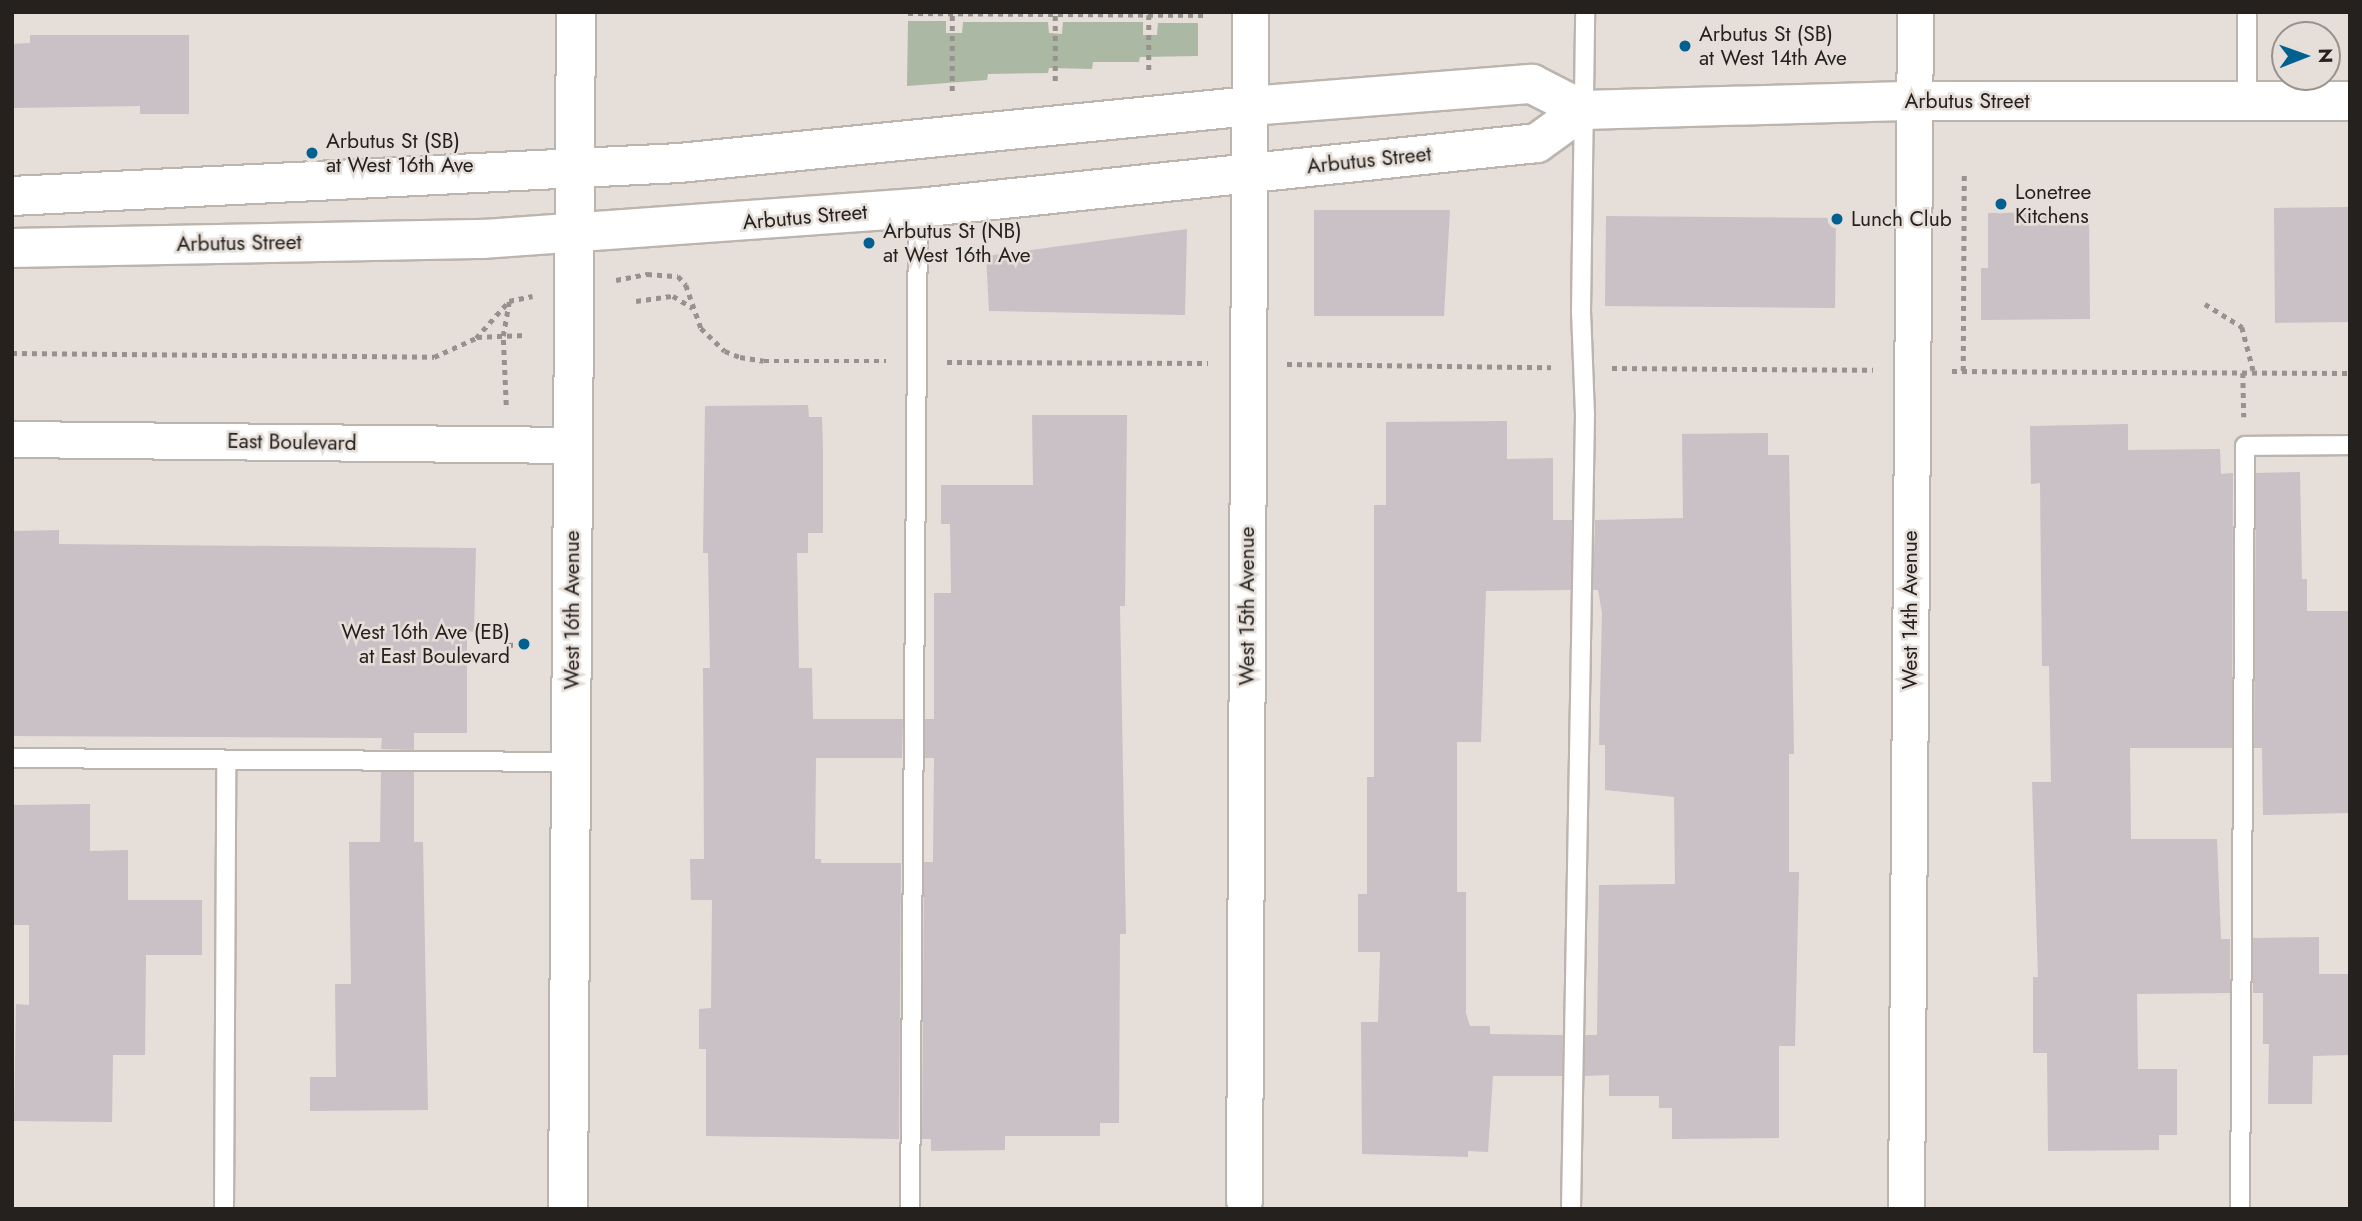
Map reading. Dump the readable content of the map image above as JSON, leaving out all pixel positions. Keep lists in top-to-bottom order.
{
  "streets": {
    "main road": ["Arbutus Street", "West 16th Avenue"],
    "street": ["East Boulevard", "West 15th Avenue", "West 14th Avenue"]
  },
  "crossings": [
    ["Arbutus Street", "West 15th Avenue"],
    ["Arbutus Street", "West 16th Avenue"],
    ["Arbutus Street", "West 14th Avenue"],
    ["East Boulevard", "West 16th Avenue"]
  ],
  "places": [
    "Arbutus St (SB) at West 14th Ave",
    "Arbutus St (SB) at West 16th Ave",
    "Lonetree Kitchens",
    "Lunch Club",
    "Arbutus St (NB) at West 16th Ave",
    "West 16th Ave (EB) at East Boulevard"
  ],
  "north": "right"
}
